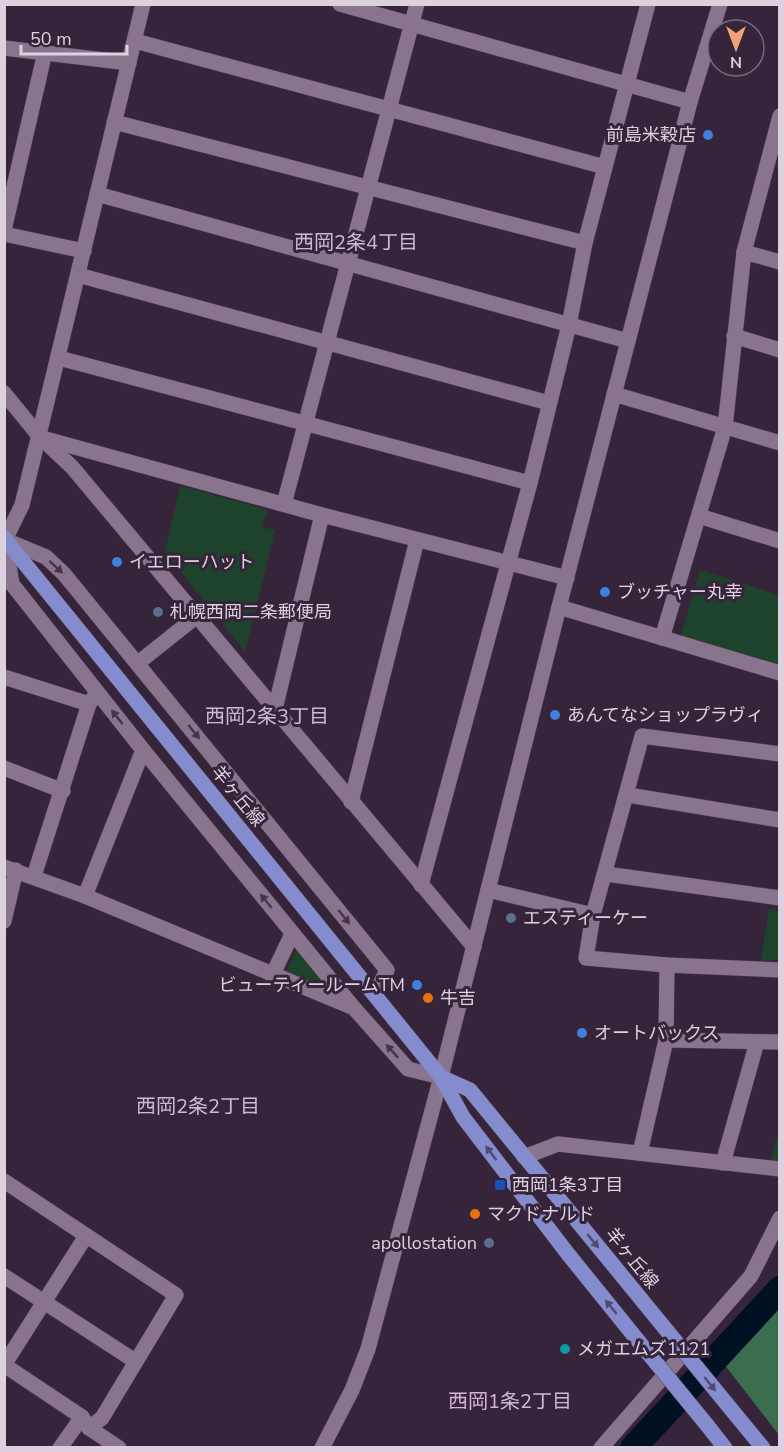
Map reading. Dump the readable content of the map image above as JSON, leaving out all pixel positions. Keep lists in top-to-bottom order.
{
  "streets": {
    "main road": ["羊ヶ丘線"]
  },
  "districts": [
    "西岡2条4丁目",
    "西岡2条3丁目",
    "西岡2条2丁目",
    "西岡1条2丁目"
  ],
  "places": {
    "other": [
      "前島米穀店",
      "イエローハット",
      "ブッチャー丸幸",
      "札幌西岡二条郵便局",
      "あんてなショップラヴィ",
      "エスティーケー",
      "ビューティールームTM",
      "牛吉",
      "オートバックス",
      "マクドナルド",
      "apollostation",
      "メガエムズ1121"
    ],
    "transit": ["西岡1条3丁目"]
  },
  "scale_bar": "50 m",
  "north": "bottom"
}
